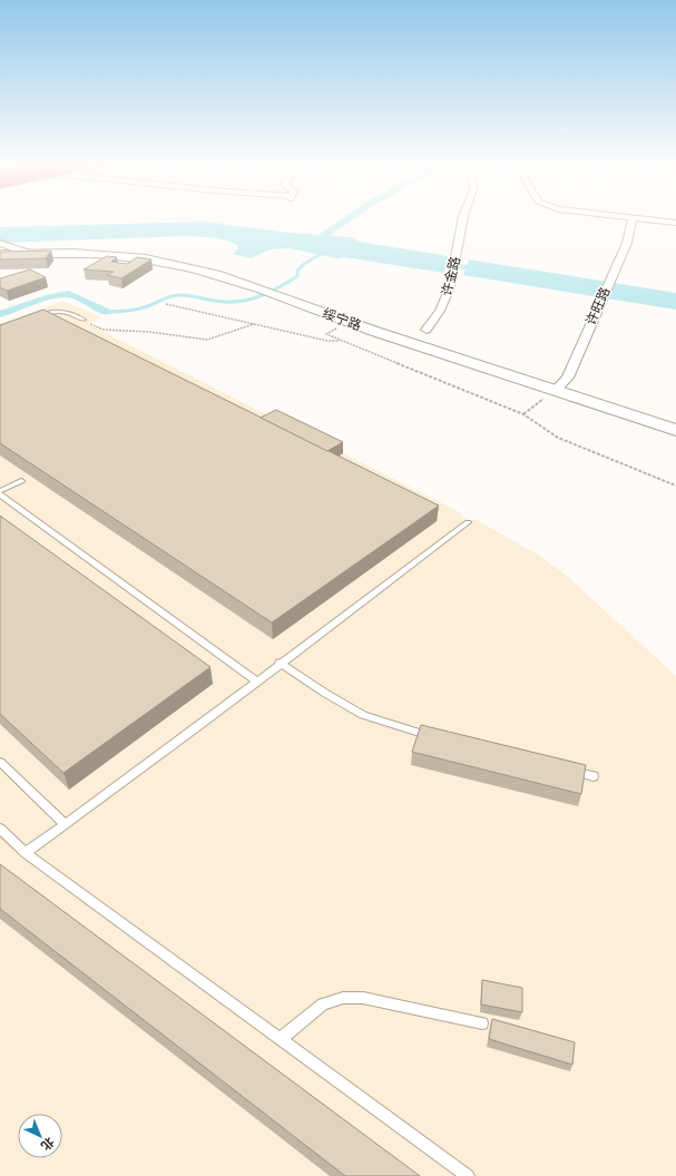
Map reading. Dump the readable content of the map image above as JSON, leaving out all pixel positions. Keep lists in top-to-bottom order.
{
  "streets": {
    "main road": ["绥宁路"],
    "street": ["许金路", "许旺路"]
  },
  "crossings": [
    ["许旺路", "绥宁路"]
  ],
  "north": "bottom right"
}
